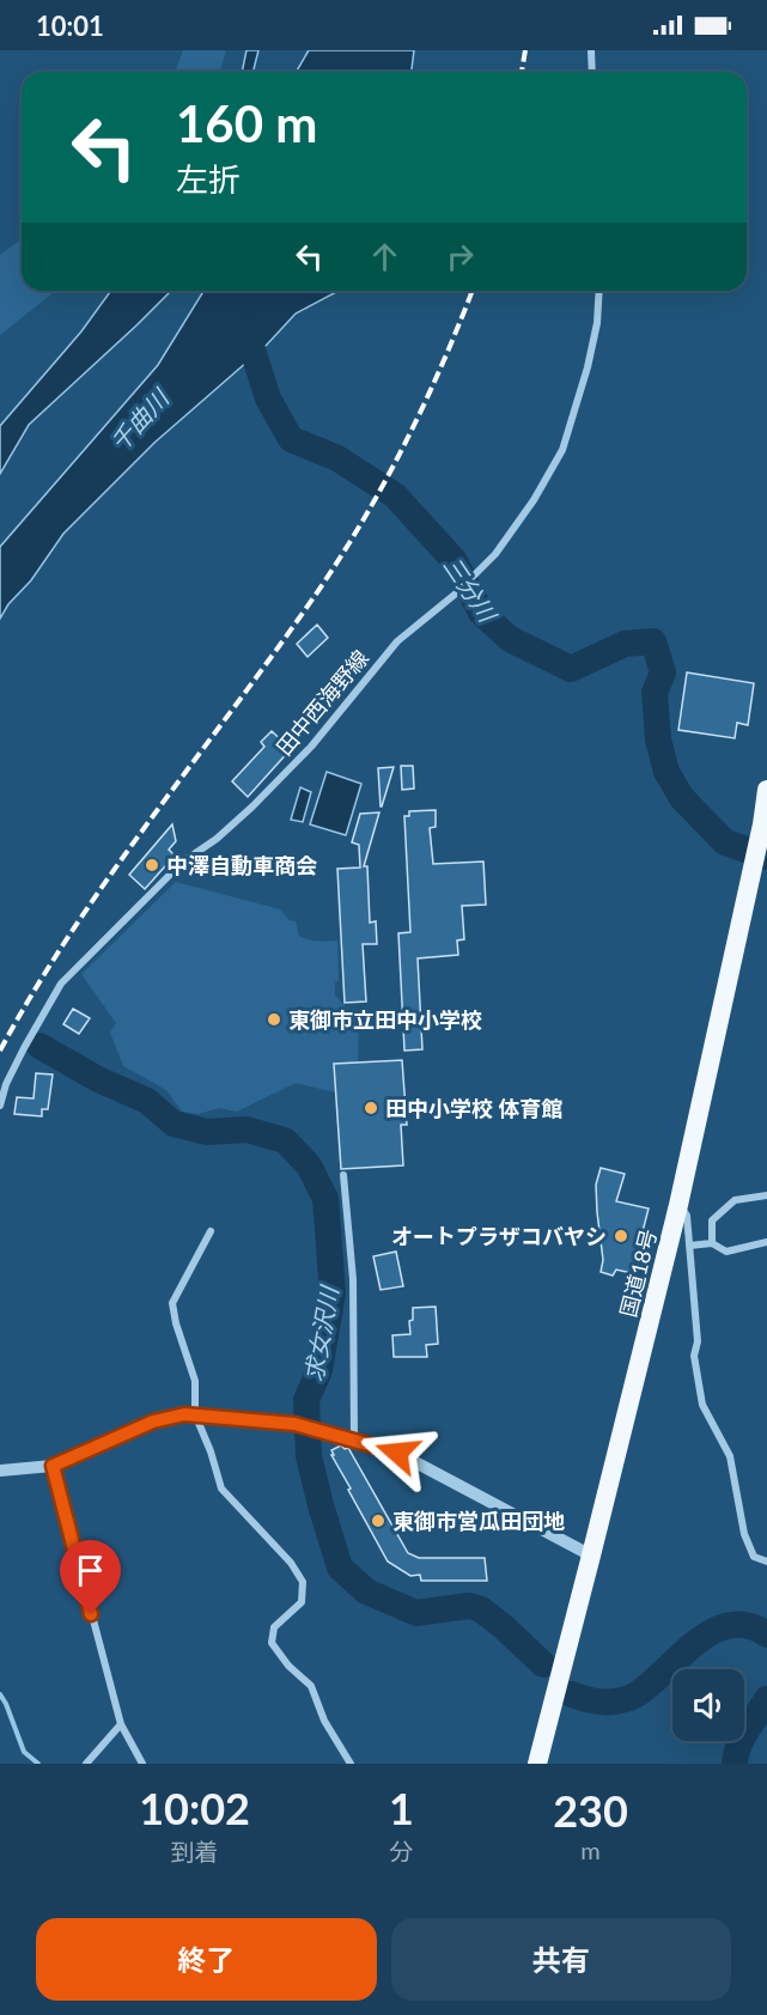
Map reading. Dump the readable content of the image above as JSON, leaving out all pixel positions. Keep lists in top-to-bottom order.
{
  "streets": {
    "highway": ["国道18号"],
    "street": ["田中西海野線"]
  },
  "water": ["千曲川", "三分川", "求女沢川"],
  "places": [
    "中澤自動車商会",
    "東御市立田中小学校",
    "田中小学校 体育館",
    "オートプラザコバヤシ",
    "東御市営瓜田団地"
  ],
  "page": {
    "status": "10:01",
    "turn": ["160 m", "左折"],
    "eta": [
      "10:02",
      "到着",
      "1",
      "分",
      "230",
      "m"
    ],
    "buttons": ["終了", "共有"]
  }
}
